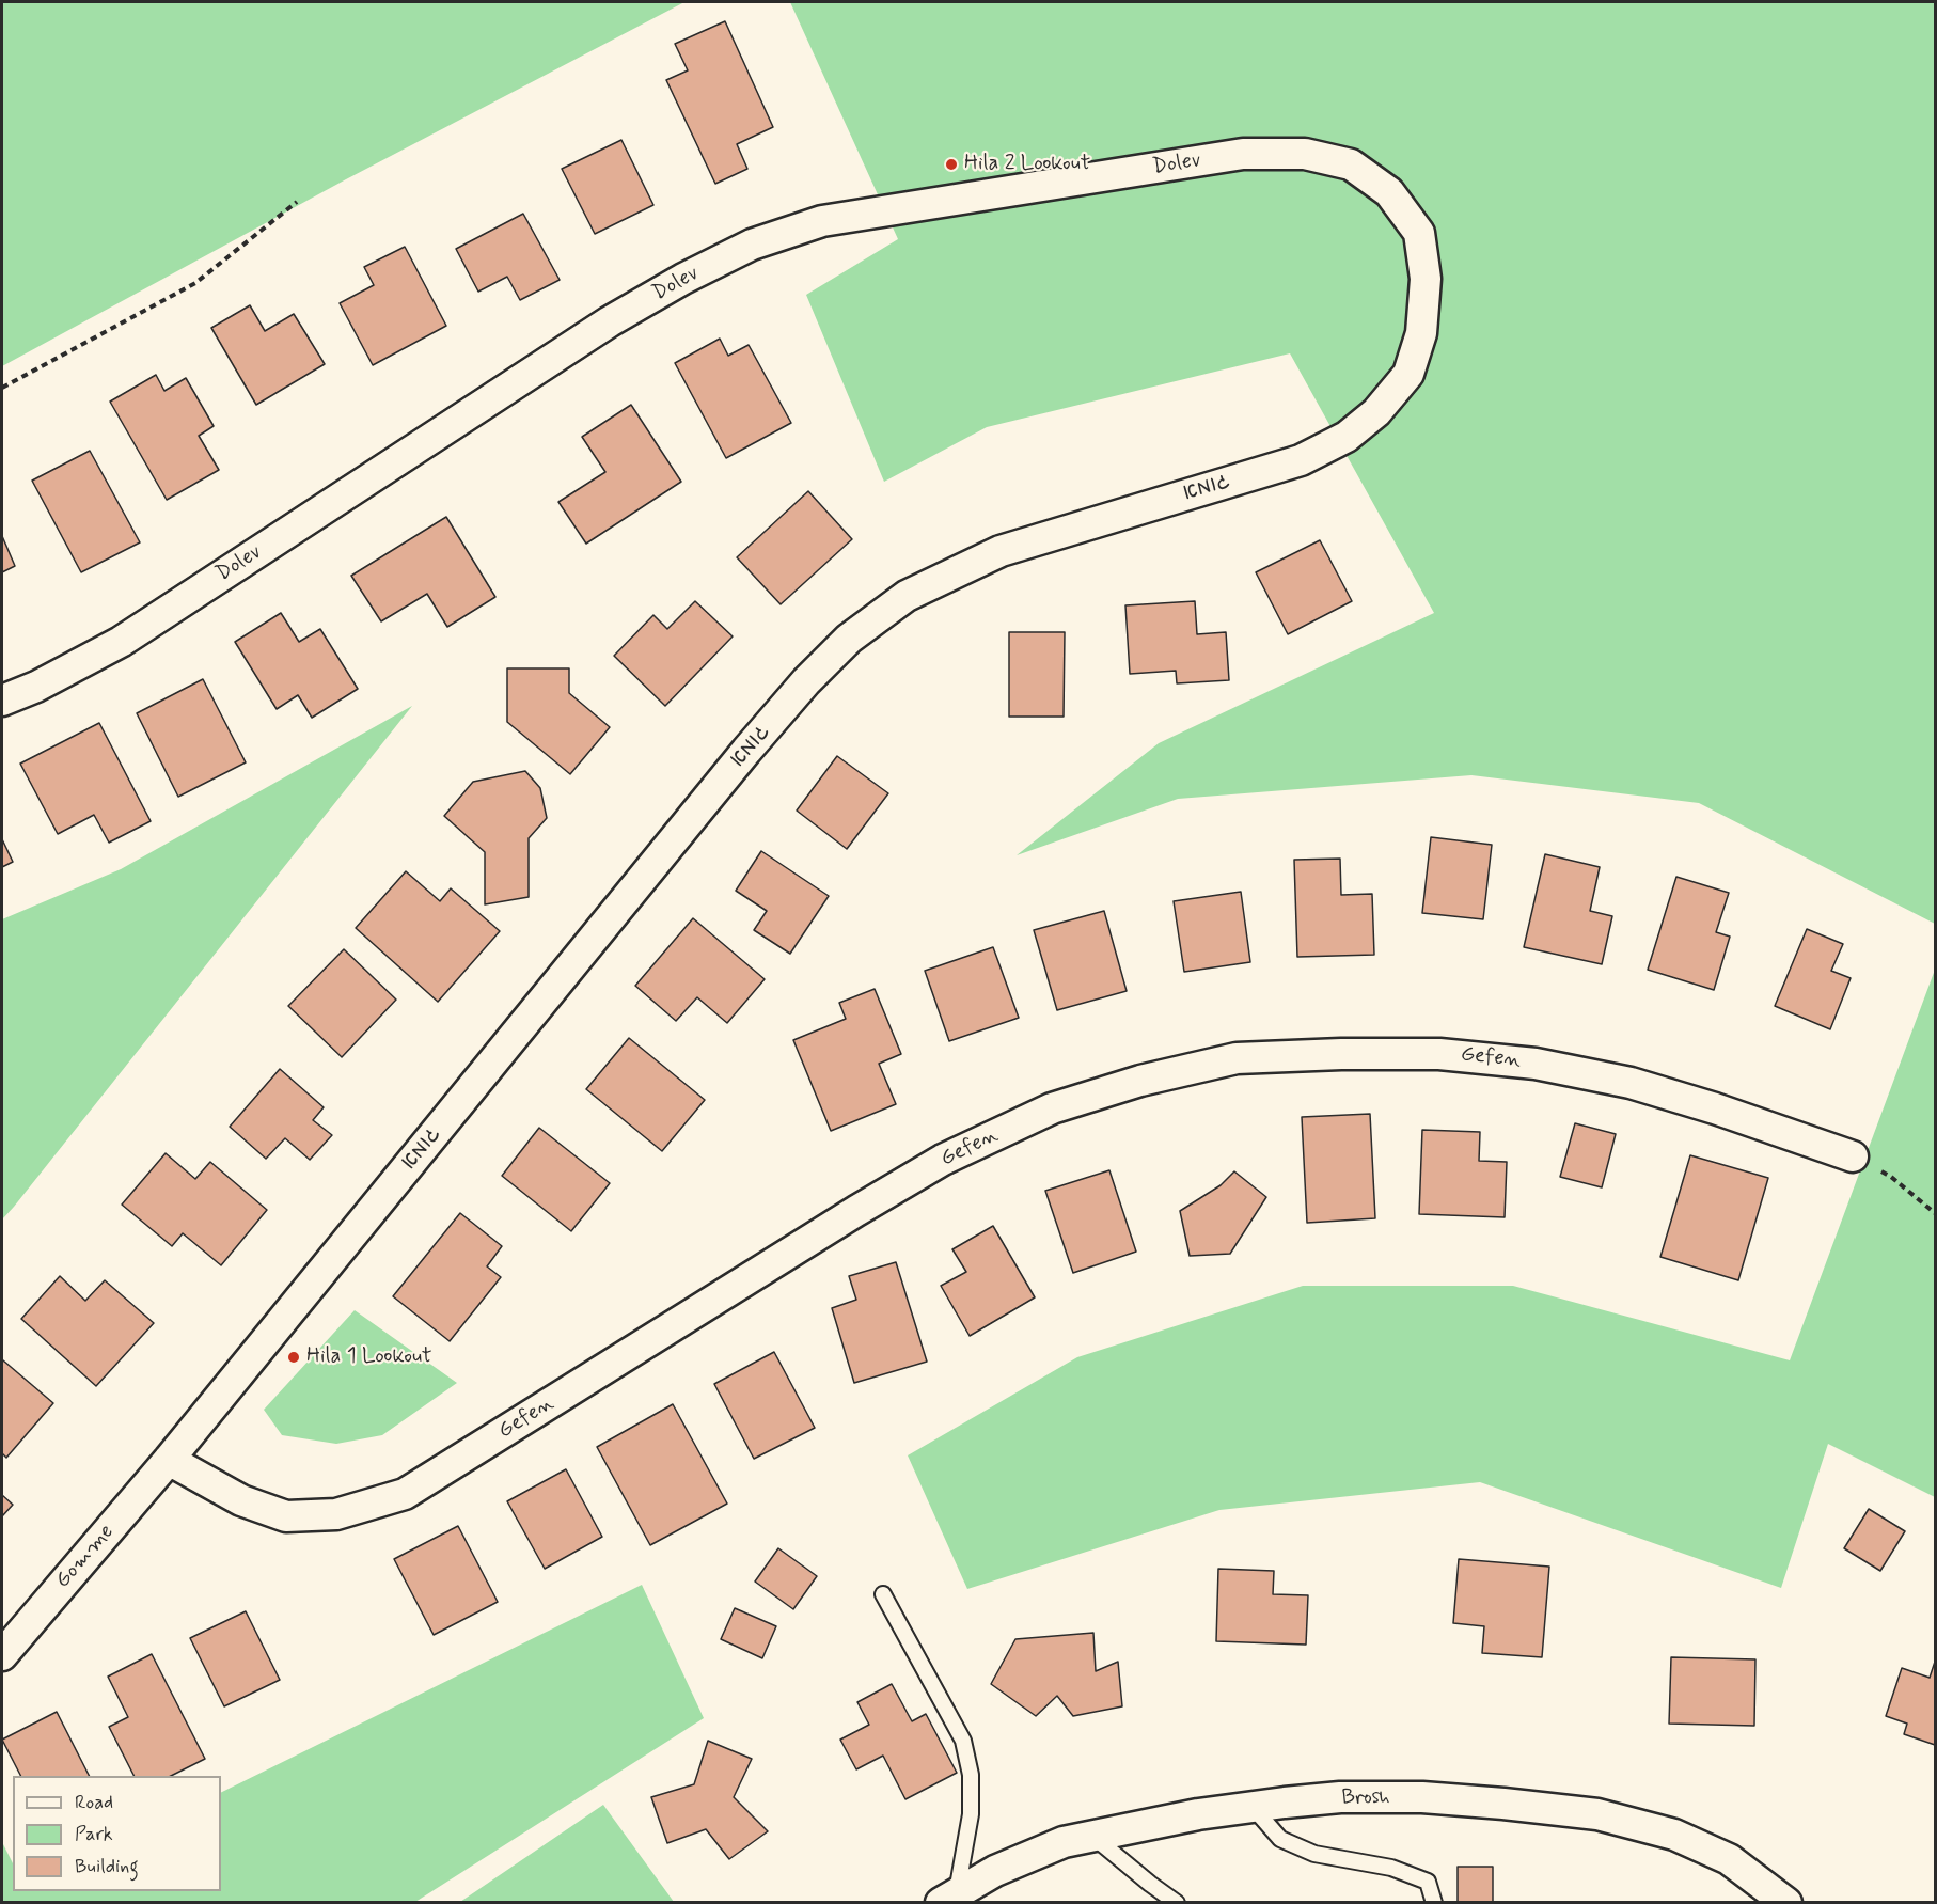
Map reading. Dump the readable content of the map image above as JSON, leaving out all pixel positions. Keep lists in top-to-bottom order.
{
  "streets": {
    "street": [
      "Dolev",
      "גומא",
      "Gefen",
      "Gomme",
      "Brosh"
    ]
  },
  "crossings": [
    ["Dolev", "גומא"],
    ["גומא", "Gefen"],
    ["גומא", "Gomme"],
    ["Gefen", "Gomme"]
  ],
  "places": ["Hila 2 Lookout", "Hila 1 Lookout"],
  "legend": ["Road", "Park", "Building"]
}
